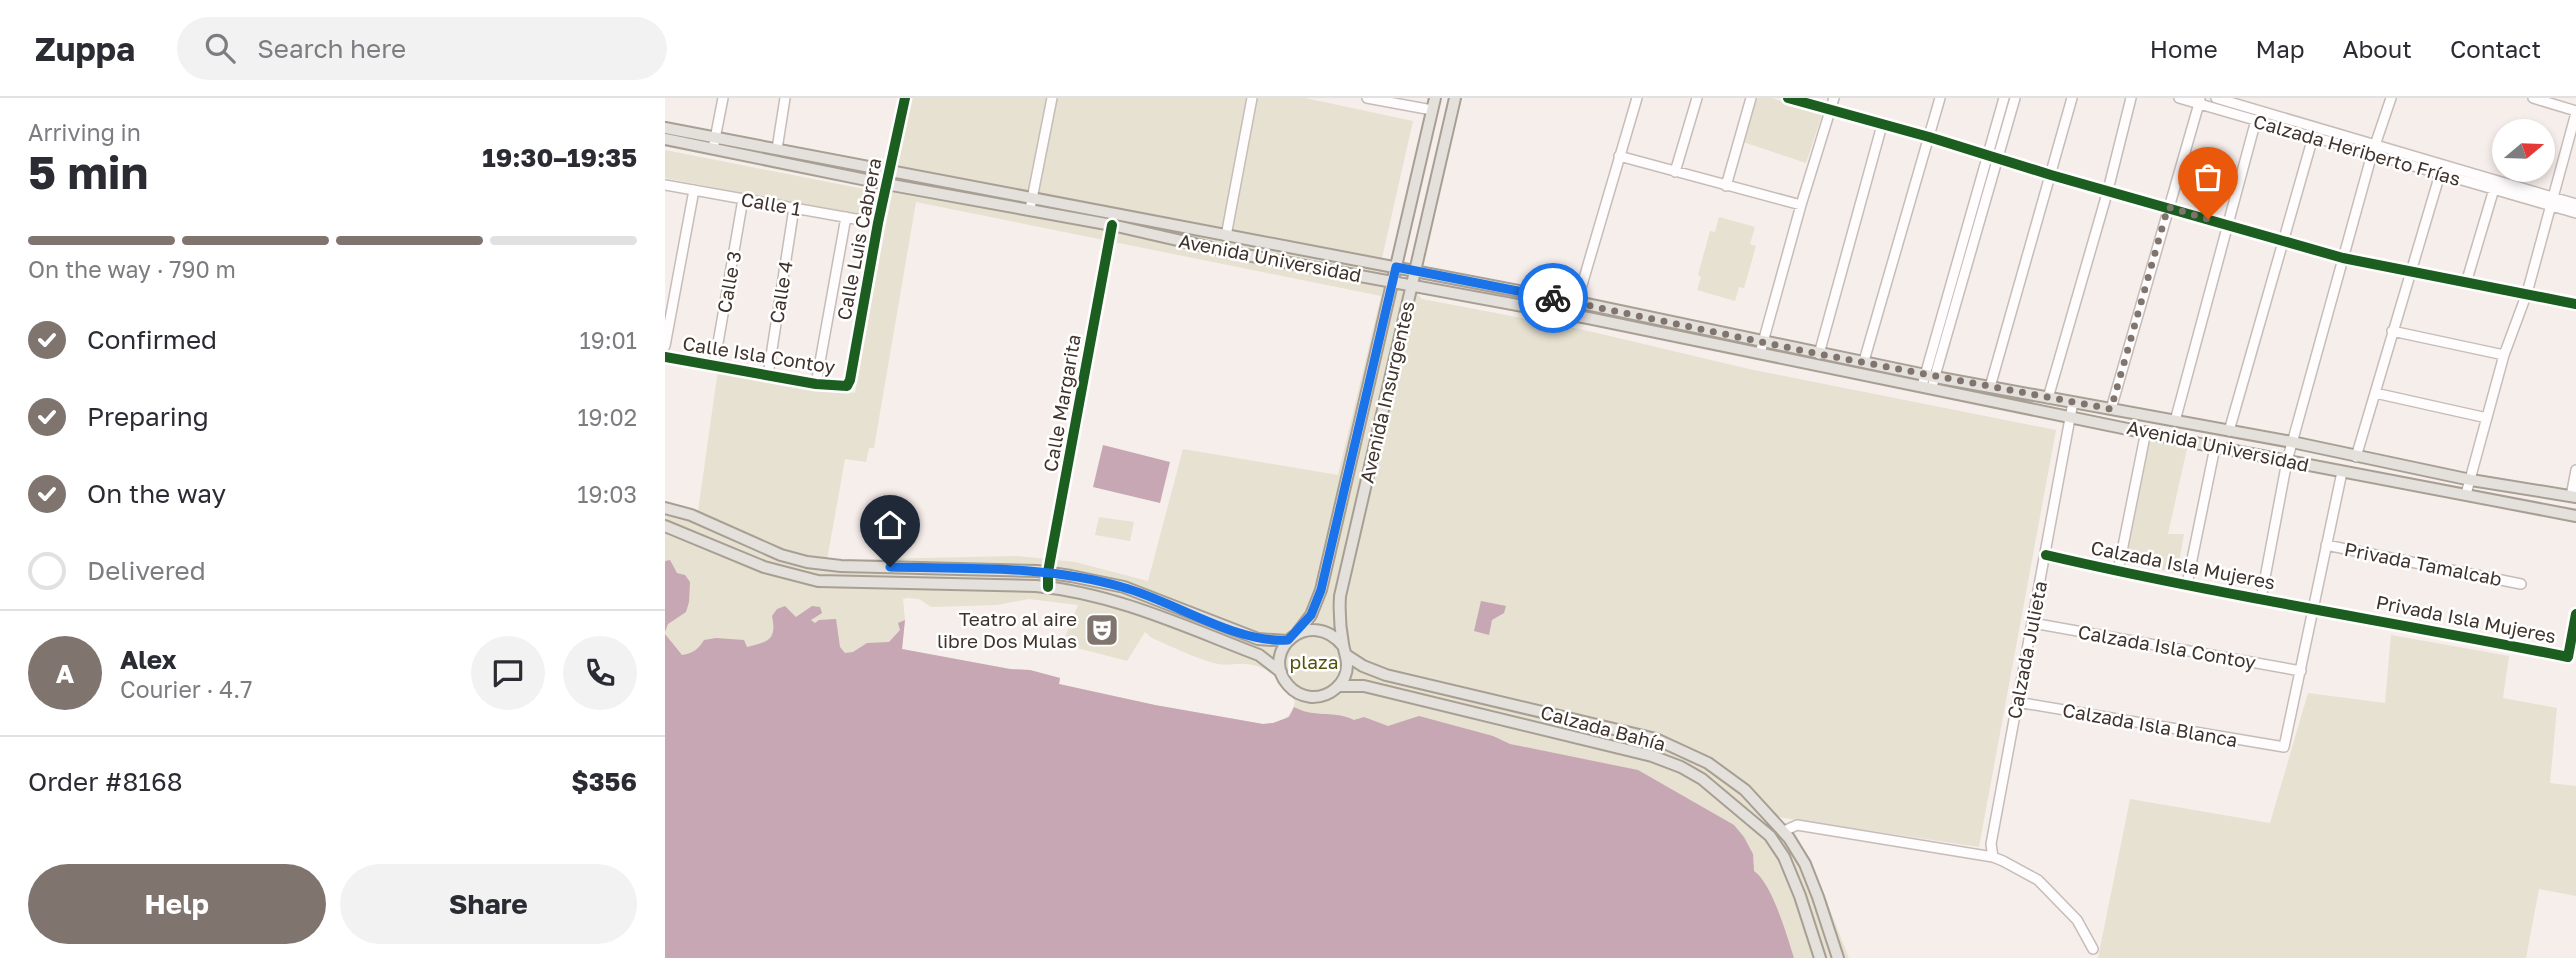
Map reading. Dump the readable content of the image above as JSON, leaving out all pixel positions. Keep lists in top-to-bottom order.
{
  "streets": {
    "main road": ["Avenida Universidad", "Avenida Insurgentes", "Calzada Bahía"],
    "street": [
      "Calzada Heriberto Frías",
      "Calle 1",
      "Calle Luis Cabrera",
      "Calle 3",
      "Calle 4",
      "Calle Isla Contoy",
      "Calle Margarita",
      "Privada Tamalcab",
      "Calzada Isla Mujeres",
      "Privada Isla Mujeres",
      "Calzada Isla Contoy",
      "Calzada Julieta",
      "Calzada Isla Blanca"
    ]
  },
  "crossings": [
    ["Calle 1", "Calle Luis Cabrera"],
    ["Calle 1", "Calle 3"],
    ["Calle 1", "Calle 4"],
    ["Calle Luis Cabrera", "Avenida Universidad"],
    ["Calle Luis Cabrera", "Calle Isla Contoy"],
    ["Avenida Universidad", "Avenida Insurgentes"],
    ["Avenida Universidad", "Calle Margarita"],
    ["Avenida Universidad", "Calzada Julieta"],
    ["Calle 3", "Calle Isla Contoy"],
    ["Calle 4", "Calle Isla Contoy"],
    ["Avenida Insurgentes", "Calzada Bahía"],
    ["Calzada Isla Mujeres", "Privada Isla Mujeres"],
    ["Calzada Isla Mujeres", "Calzada Julieta"],
    ["Calzada Isla Contoy", "Calzada Julieta"],
    ["Calzada Isla Contoy", "Calzada Isla Blanca"],
    ["Calzada Julieta", "Calzada Isla Blanca"]
  ],
  "parks": ["plaza"],
  "places": {
    "theatre": ["Teatro al aire libre Dos Mulas"]
  },
  "north": "right",
  "page": {
    "header": "Zuppa",
    "search": "Search here",
    "nav": [
      "Home",
      "Map",
      "About",
      "Contact"
    ],
    "heading": ["5 min", "Arriving in", "19:30–19:35"],
    "panel": [
      "Alex",
      "Courier · 4.7",
      "Order #8168",
      "$356"
    ],
    "bar": "On the way · 790 m",
    "list": [
      ["Confirmed", "19:01"],
      ["Preparing", "19:02"],
      ["On the way", "19:03"],
      "Delivered"
    ],
    "round": "A",
    "buttons": ["Help", "Share"]
  }
}
